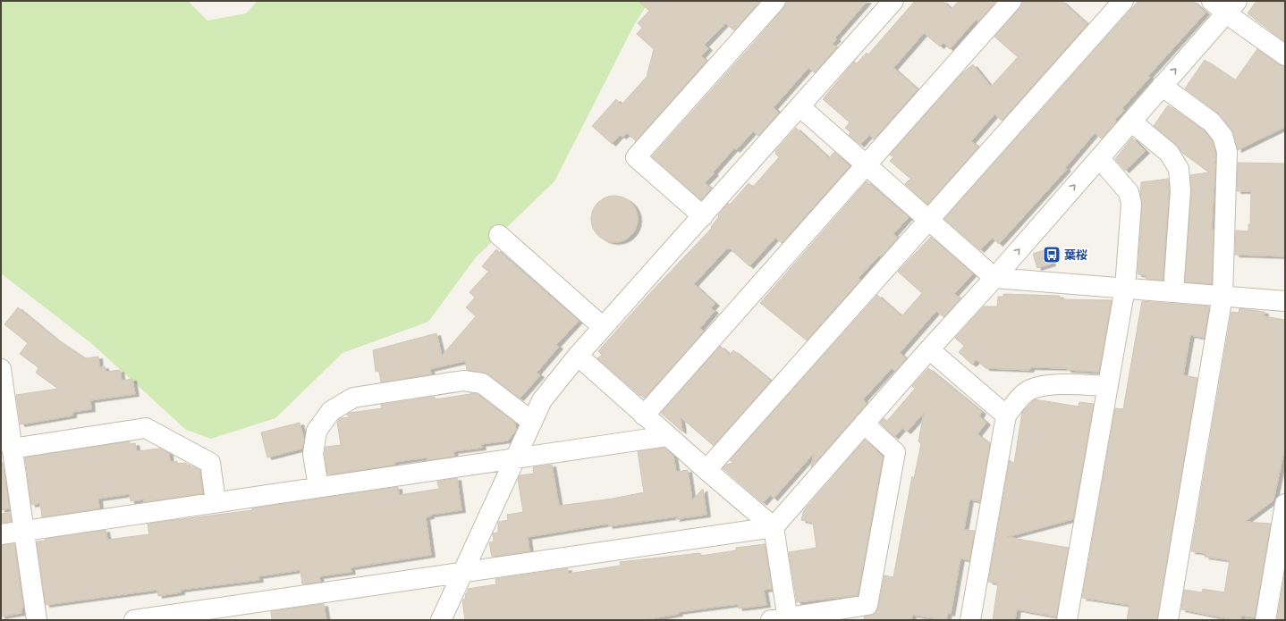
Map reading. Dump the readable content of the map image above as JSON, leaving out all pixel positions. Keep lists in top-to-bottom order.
{
  "places": {
    "bus stop": ["葉桜"]
  }
}
